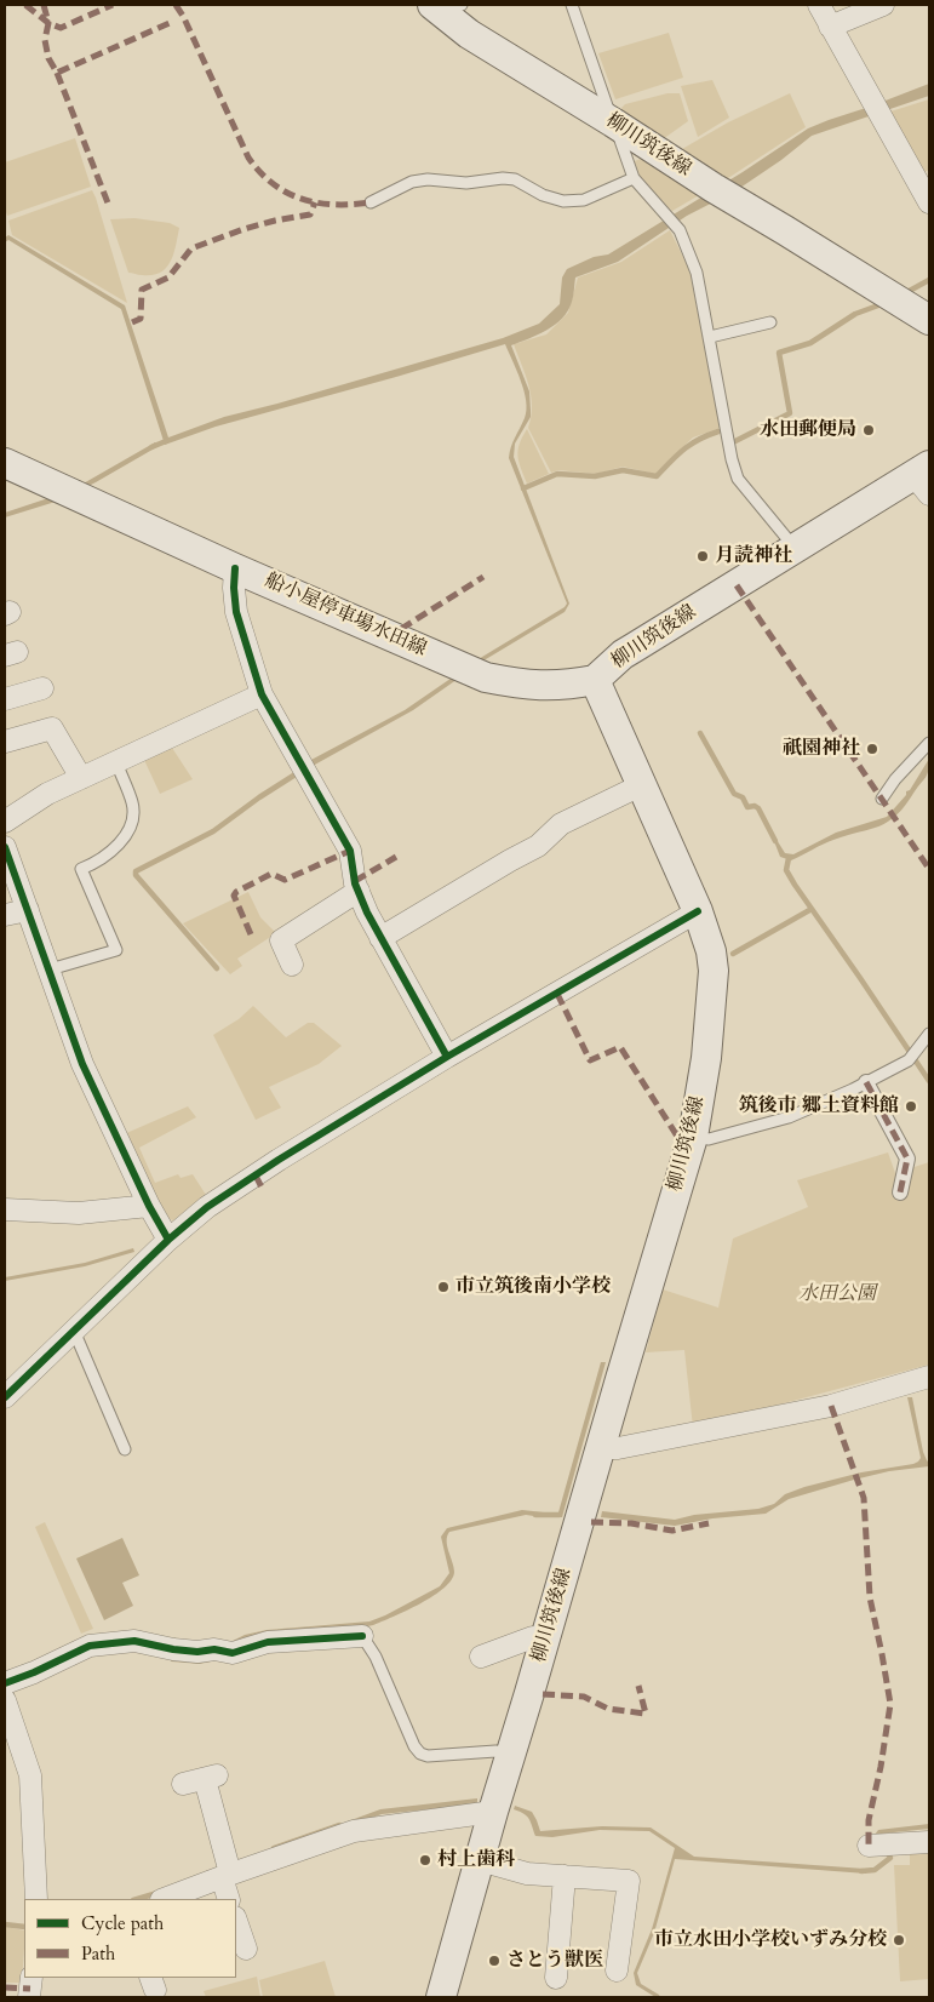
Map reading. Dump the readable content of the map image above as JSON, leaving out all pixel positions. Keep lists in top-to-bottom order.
{
  "streets": {
    "main road": ["柳川筑後線", "船小屋停車場水田線"]
  },
  "crossings": [
    ["柳川筑後線", "船小屋停車場水田線"]
  ],
  "parks": ["水田公園"],
  "places": [
    "水田郵便局",
    "月読神社",
    "祇園神社",
    "筑後市 郷土資料館",
    "市立筑後南小学校",
    "村上歯科",
    "市立水田小学校いずみ分校",
    "さとう獣医"
  ],
  "legend": ["Cycle path", "Path"]
}
